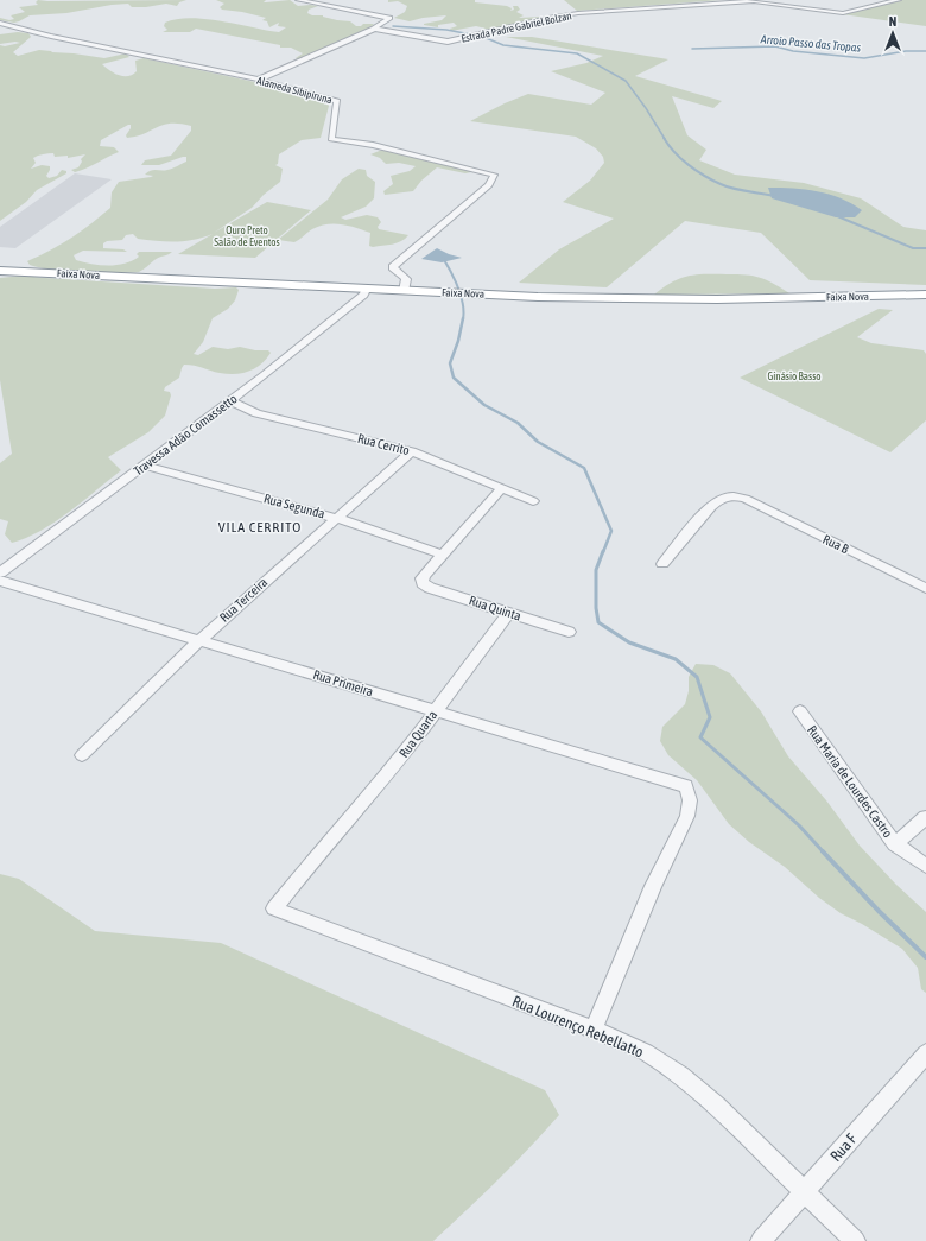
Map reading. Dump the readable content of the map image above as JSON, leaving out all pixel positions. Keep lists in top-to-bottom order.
{
  "streets": {
    "highway": ["Faixa Nova"],
    "street": [
      "Estrada Padre Gabriel Bolzan",
      "Alameda Sibipiruna",
      "Travessa Adão Comassetto",
      "Rua Cerrito",
      "Rua Segunda",
      "Rua B",
      "Rua Terceira",
      "Rua Quinta",
      "Rua Primeira",
      "Rua Quarta",
      "Rua Maria de Lourdes Castro",
      "Rua Lourenço Rebellatto",
      "Rua F"
    ]
  },
  "crossings": [
    ["Alameda Sibipiruna", "Faixa Nova"],
    ["Faixa Nova", "Travessa Adão Comassetto"],
    ["Travessa Adão Comassetto", "Rua Cerrito"],
    ["Travessa Adão Comassetto", "Rua Segunda"],
    ["Rua Cerrito", "Rua Terceira"],
    ["Rua Segunda", "Rua Terceira"],
    ["Rua Segunda", "Rua Quinta"],
    ["Rua Terceira", "Rua Primeira"],
    ["Rua Quinta", "Rua Quarta"],
    ["Rua Primeira", "Rua Quarta"],
    ["Rua Primeira", "Rua Lourenço Rebellatto"],
    ["Rua Quarta", "Rua Lourenço Rebellatto"],
    ["Rua Lourenço Rebellatto", "Rua F"]
  ],
  "districts": ["VILA CERRITO"],
  "water": ["Arroio Passo das Tropas"],
  "parks": ["Ouro Preto Salão de Eventos", "Ginásio Basso"],
  "north": "top"
}
